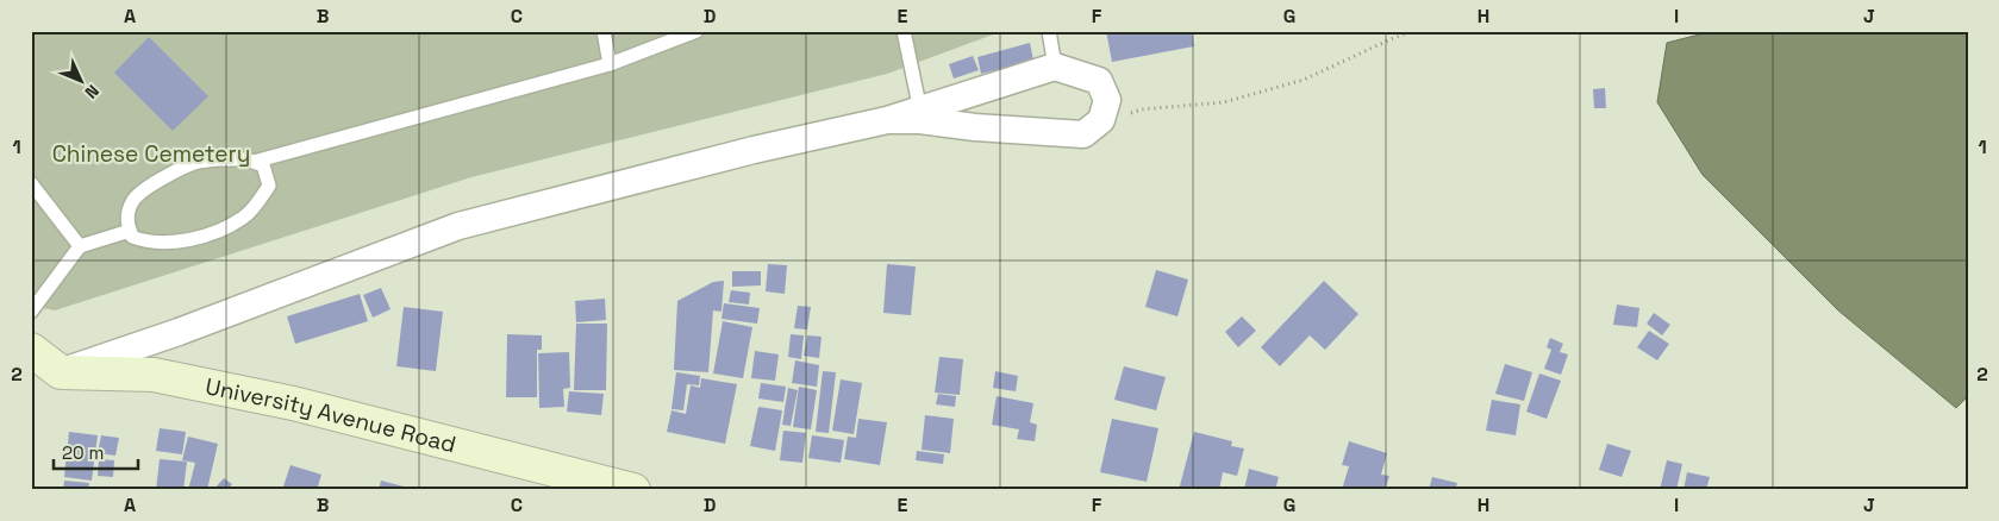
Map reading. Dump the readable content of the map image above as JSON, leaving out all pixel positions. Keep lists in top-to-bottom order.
{
  "streets": {
    "main road": ["University Avenue Road"]
  },
  "parks": ["Chinese Cemetery"],
  "scale_bar": "20 m",
  "north": "bottom right",
  "grid": {
    "columns": [
      "A",
      "B",
      "C",
      "D",
      "E",
      "F",
      "G",
      "H",
      "I",
      "J"
    ],
    "rows": ["1", "2"]
  }
}
